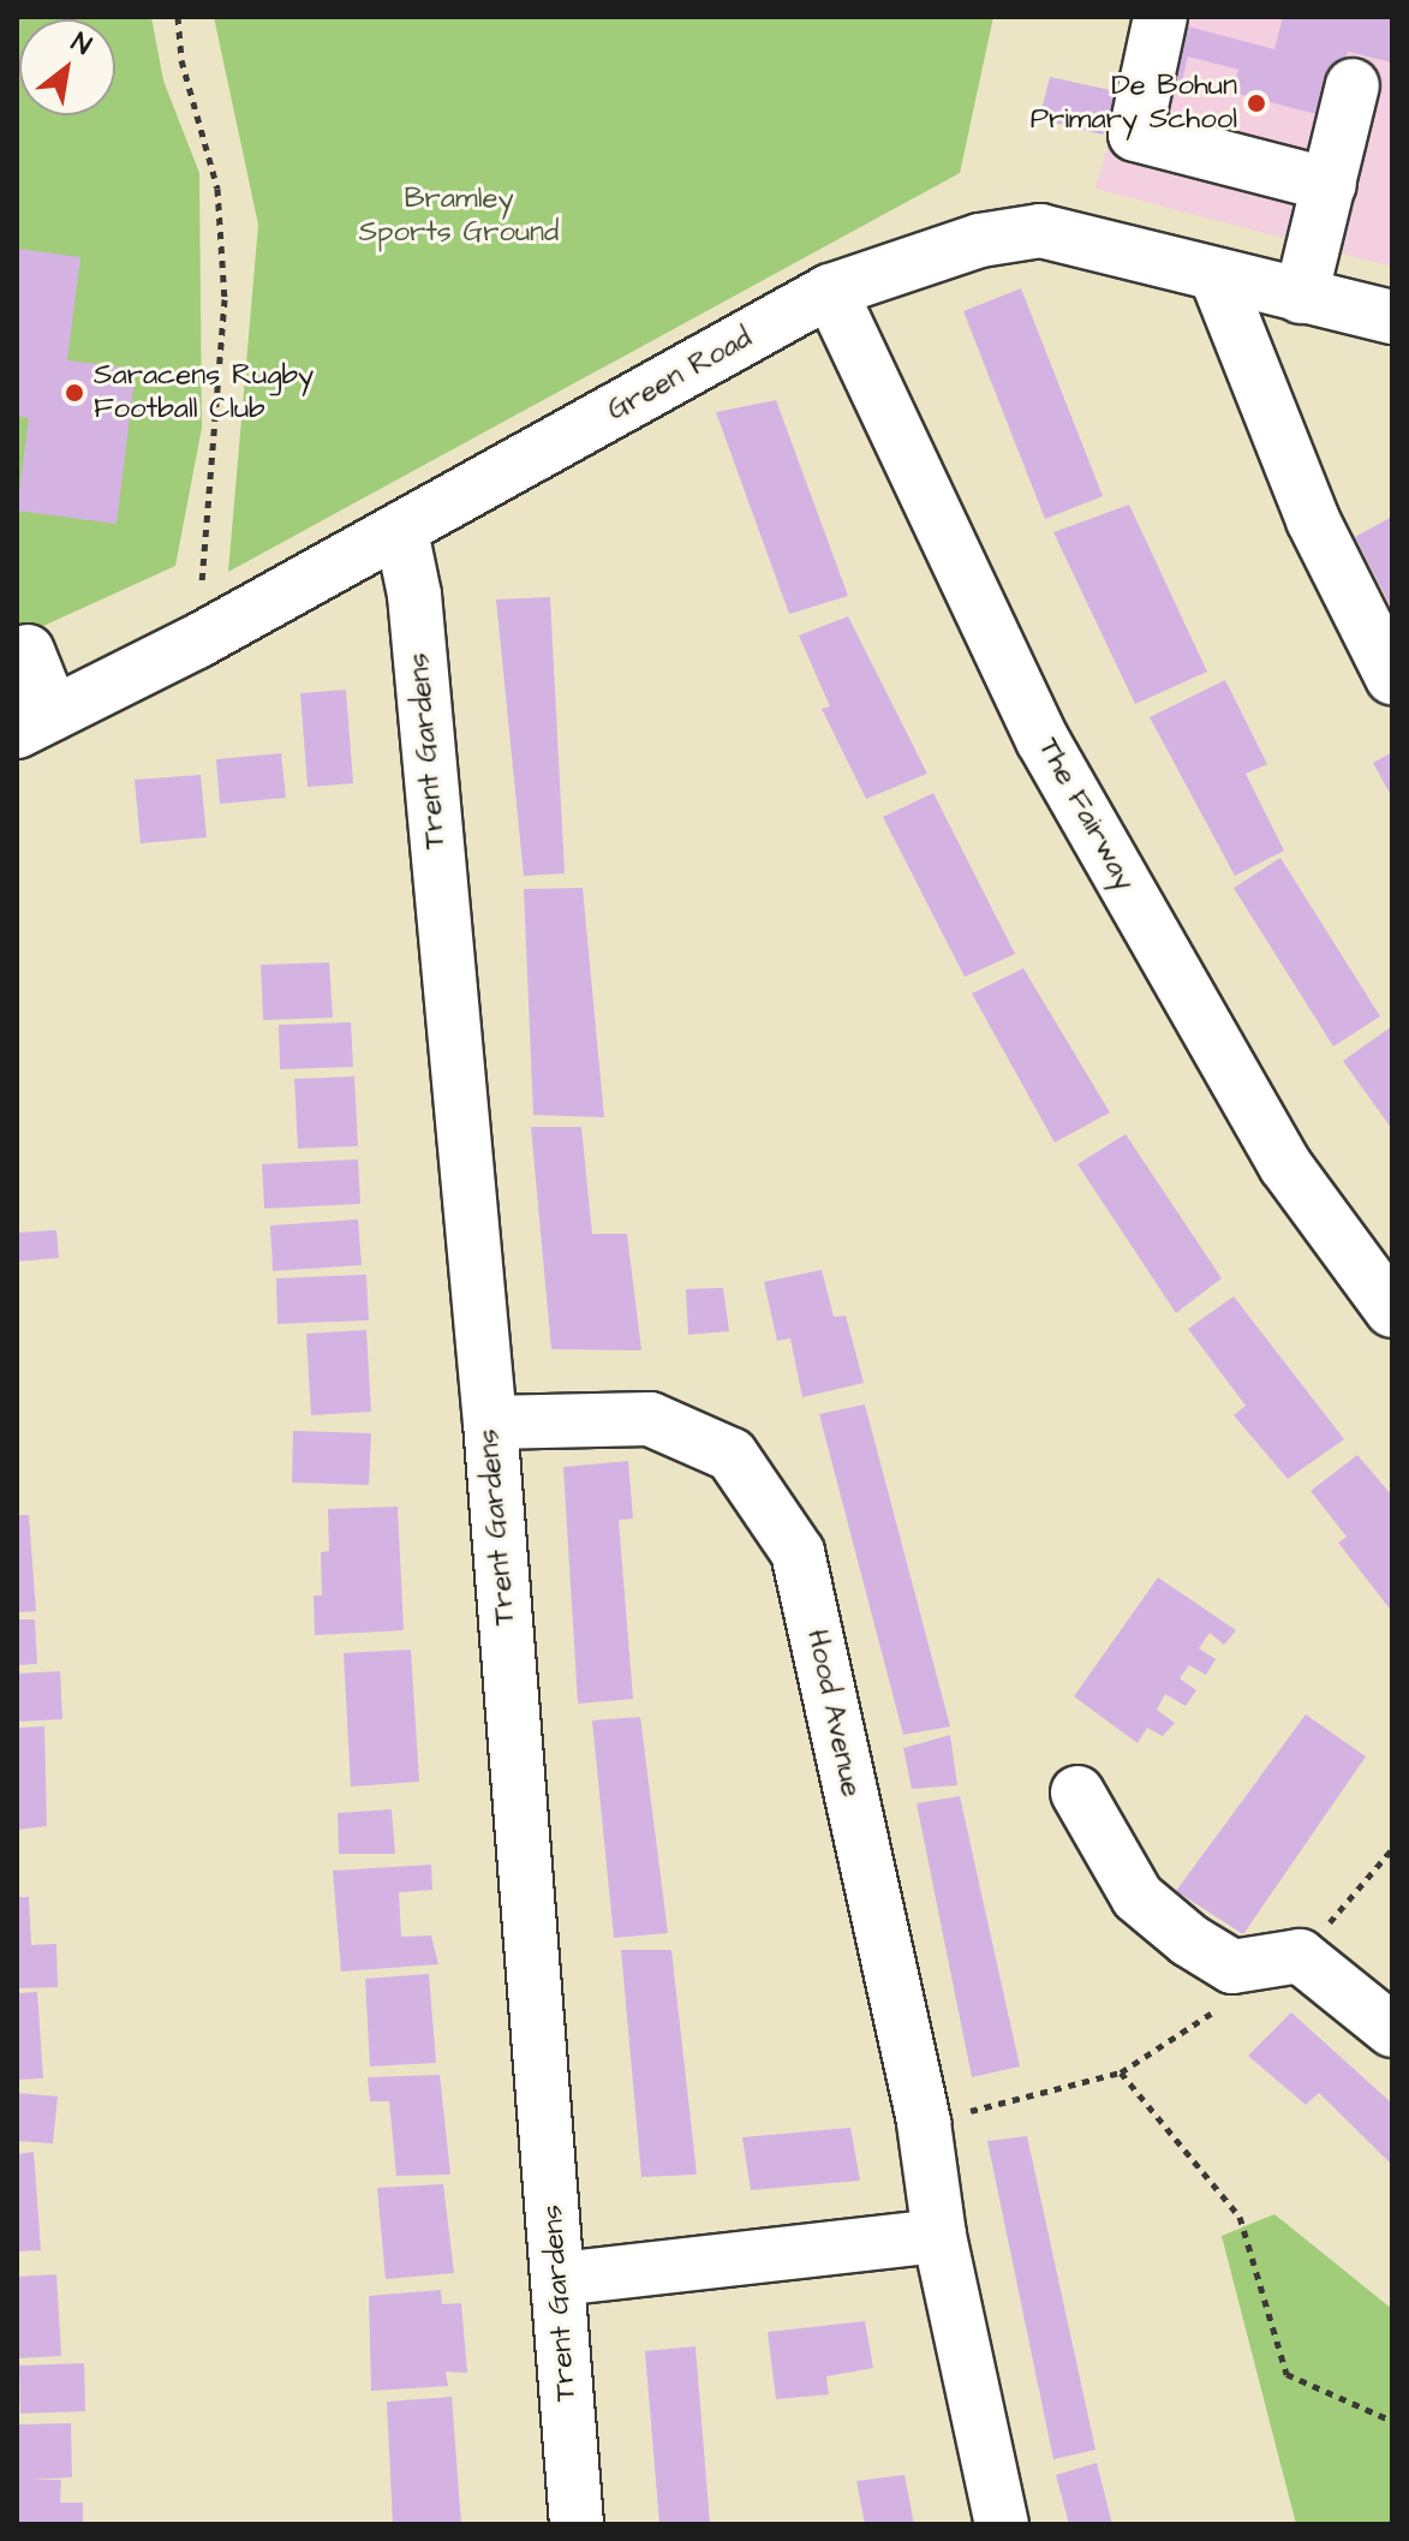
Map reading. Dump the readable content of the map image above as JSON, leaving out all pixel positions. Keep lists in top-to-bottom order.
{
  "streets": {
    "street": [
      "Green Road",
      "Trent Gardens",
      "The Fairway",
      "Hood Avenue"
    ]
  },
  "crossings": [
    ["Green Road", "Trent Gardens"],
    ["Green Road", "The Fairway"],
    ["Trent Gardens", "Hood Avenue"]
  ],
  "parks": ["Bramley Sports Ground"],
  "places": ["De Bohun Primary School", "Saracens Rugby Football Club"],
  "north": "top right"
}
